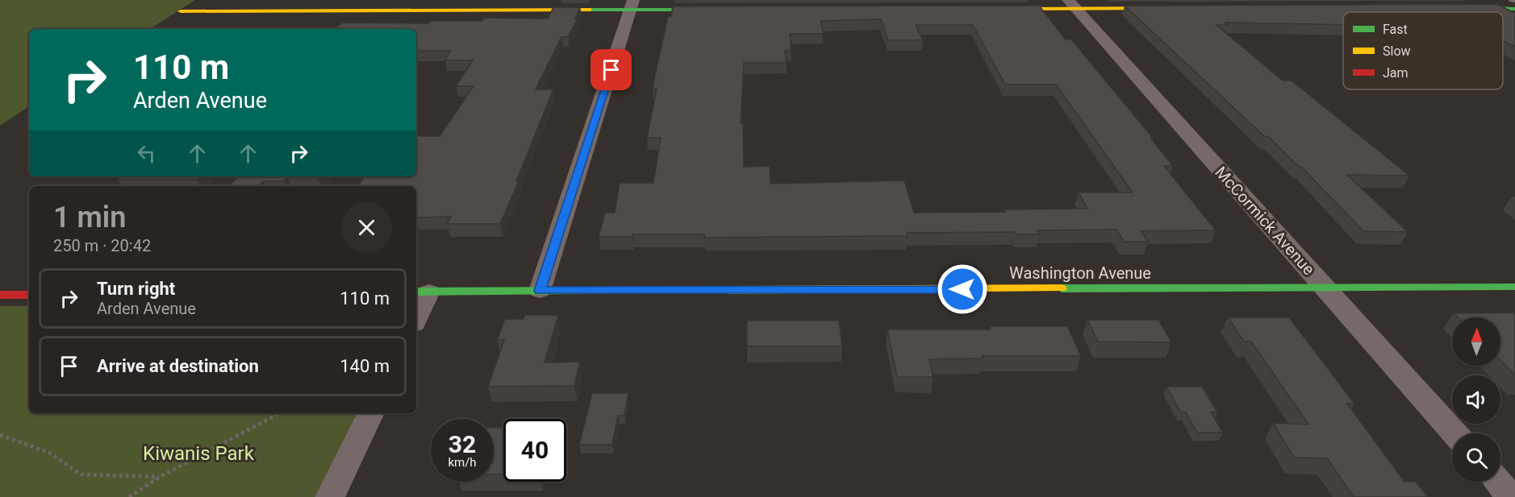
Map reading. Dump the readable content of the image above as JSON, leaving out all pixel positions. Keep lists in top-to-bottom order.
{
  "streets": {
    "street": ["McCormick Avenue", "Washington Avenue"]
  },
  "crossings": [
    ["McCormick Avenue", "Washington Avenue"]
  ],
  "parks": ["Kiwanis Park"],
  "legend": ["Fast", "Slow", "Jam"],
  "north": "top",
  "page": {
    "turn": ["110 m", "Arden Avenue"],
    "heading": ["1 min", "250 m · 20:42"],
    "list": [
      {
        "name": "Turn right",
        "note": "Arden Avenue",
        "value": "110 m"
      },
      {
        "name": "Arrive at destination",
        "value": "140 m"
      }
    ],
    "speed": "32 km/h",
    "limit": "40"
  }
}
